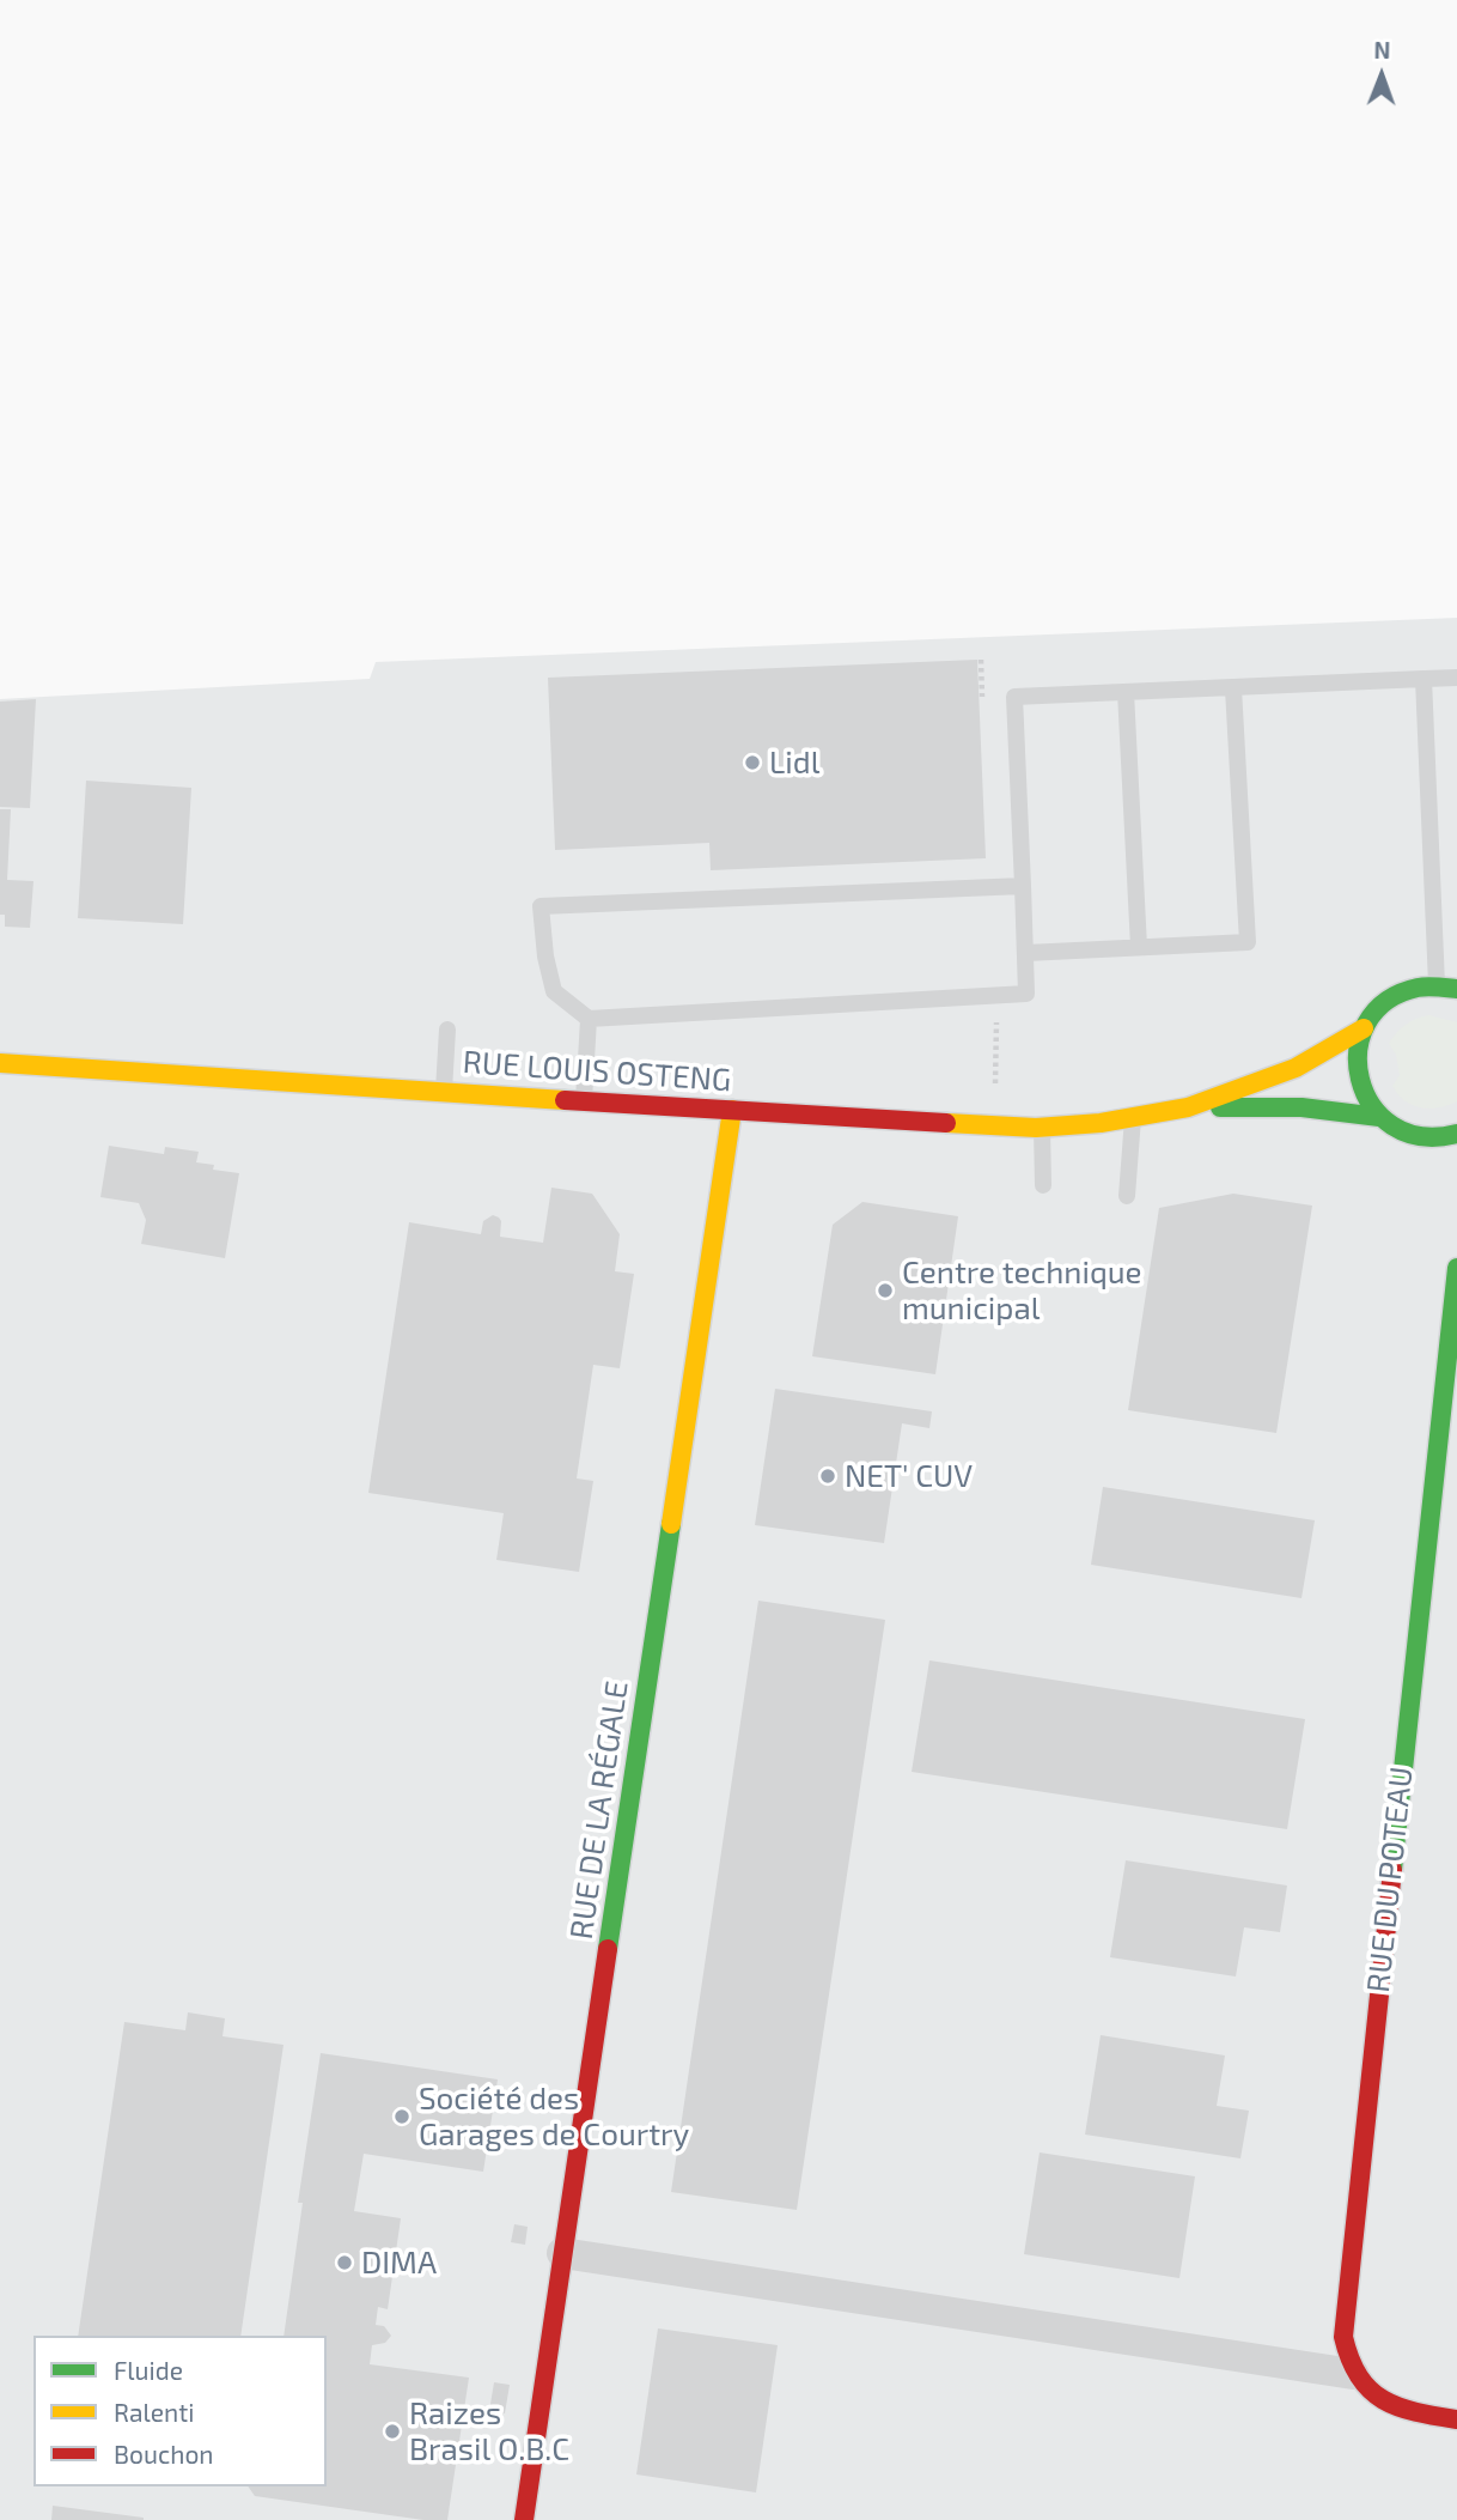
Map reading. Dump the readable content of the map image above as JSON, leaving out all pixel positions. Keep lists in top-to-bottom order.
{
  "streets": {
    "street": ["RUE LOUIS OSTENG", "RUE DE LA RÉGALE", "RUE DU POTEAU"]
  },
  "crossings": [
    ["RUE LOUIS OSTENG", "RUE DE LA RÉGALE"]
  ],
  "places": [
    "Lidl",
    "Centre technique municipal",
    "NET' CUV",
    "Société des Garages de Courtry",
    "DIMA",
    "Raizes Brasil O.B.C"
  ],
  "legend": ["Fluide", "Ralenti", "Bouchon"],
  "north": "top"
}
